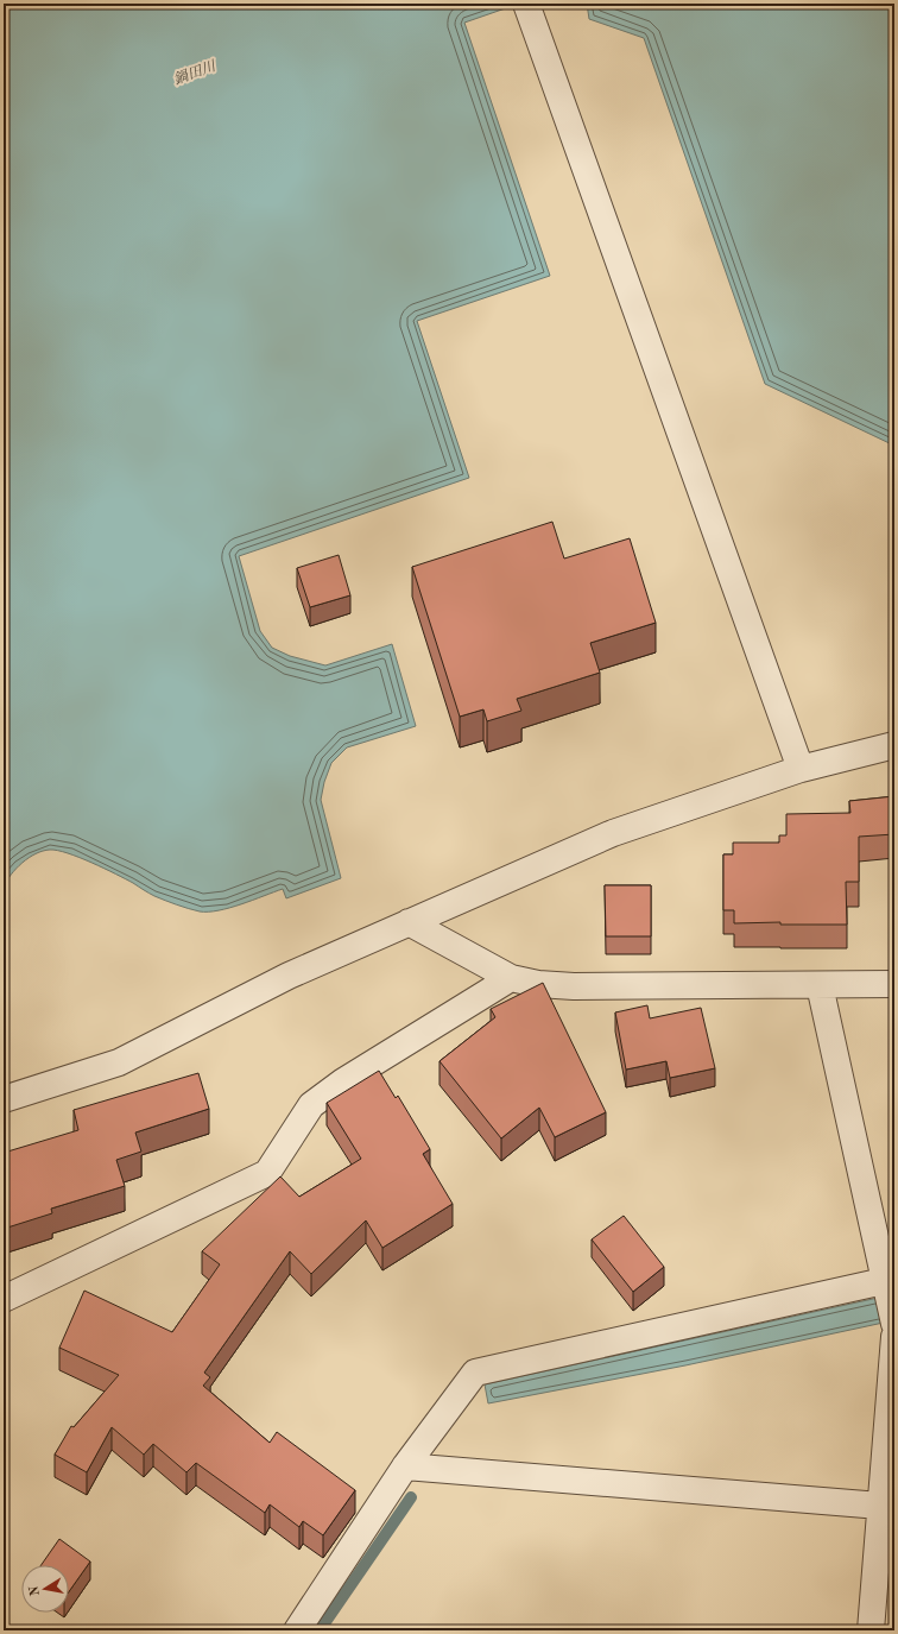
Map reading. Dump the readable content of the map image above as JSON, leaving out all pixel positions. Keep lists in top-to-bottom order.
{
  "water": ["鍋田川"],
  "north": "left"
}
